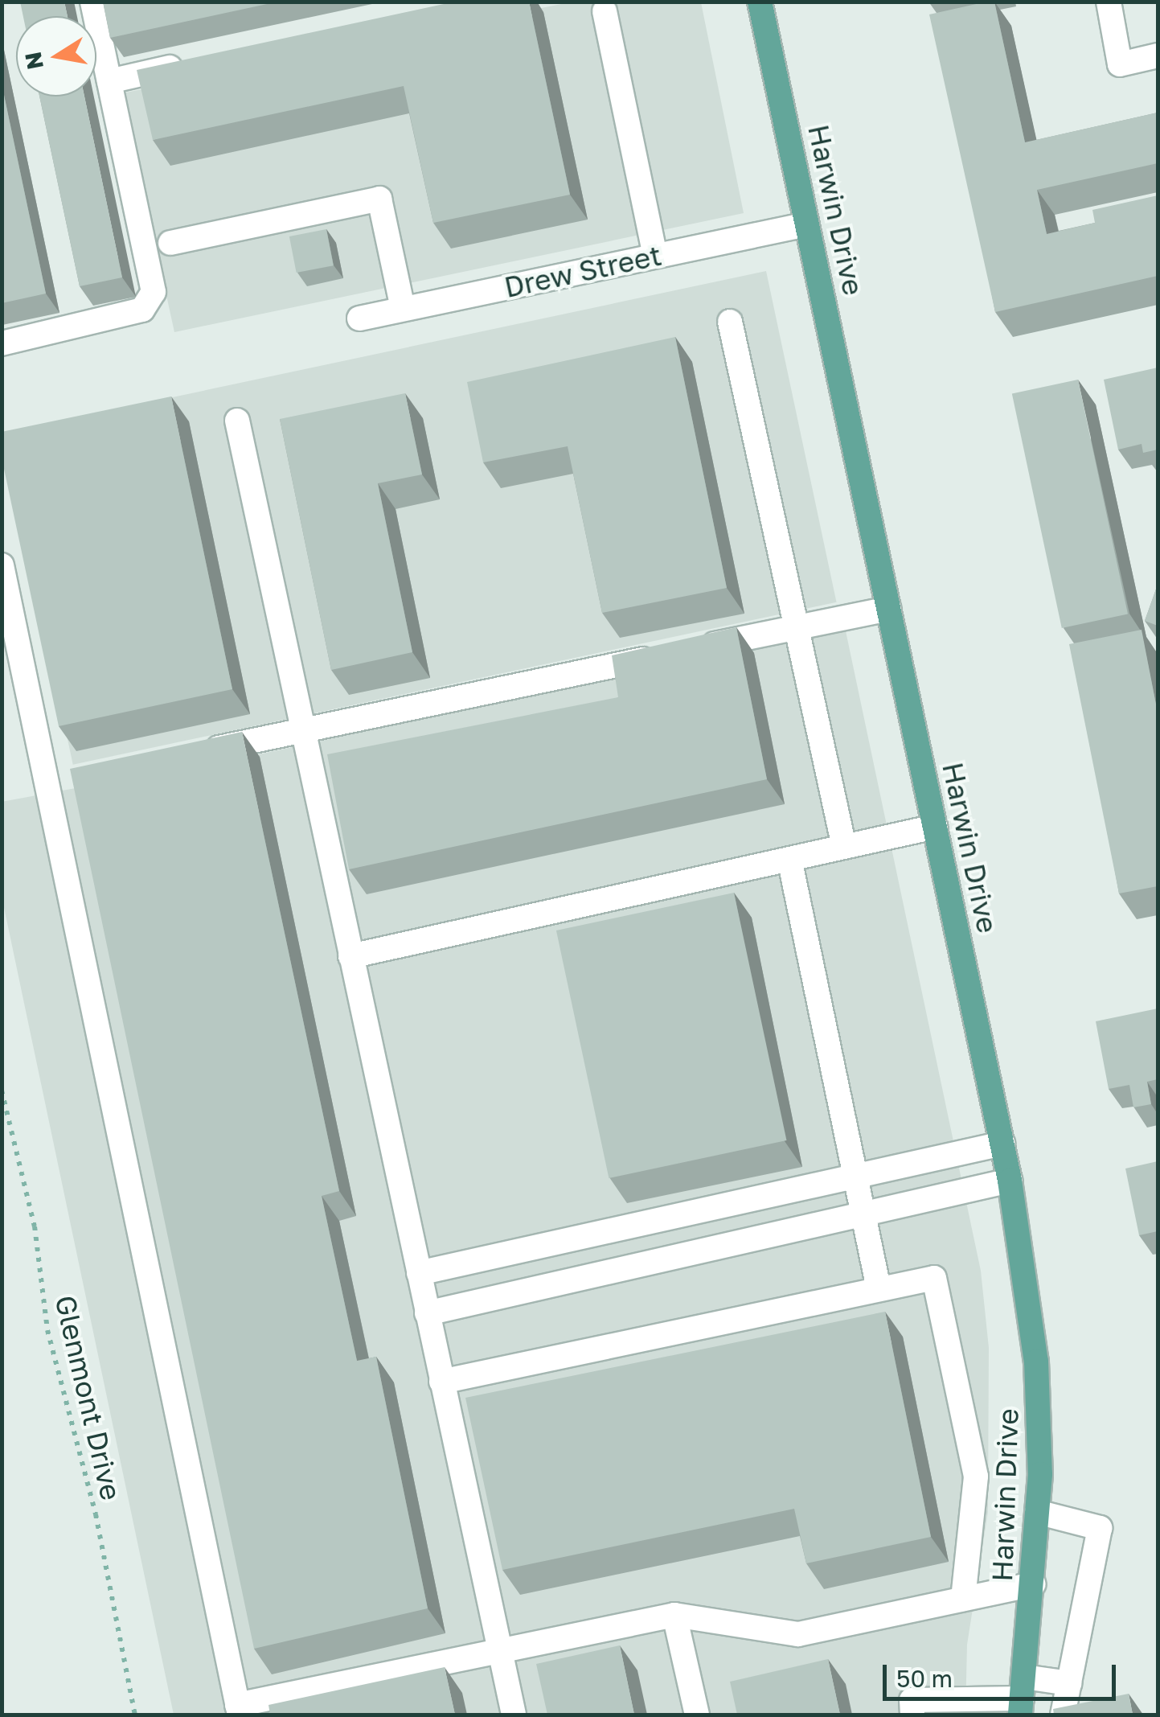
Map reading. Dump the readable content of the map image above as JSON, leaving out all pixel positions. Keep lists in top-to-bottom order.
{
  "streets": {
    "main road": ["Harwin Drive"],
    "street": ["Drew Street"],
    "path": ["Glenmont Drive"]
  },
  "crossings": [
    ["Harwin Drive", "Drew Street"]
  ],
  "scale_bar": "50 m",
  "north": "left"
}
